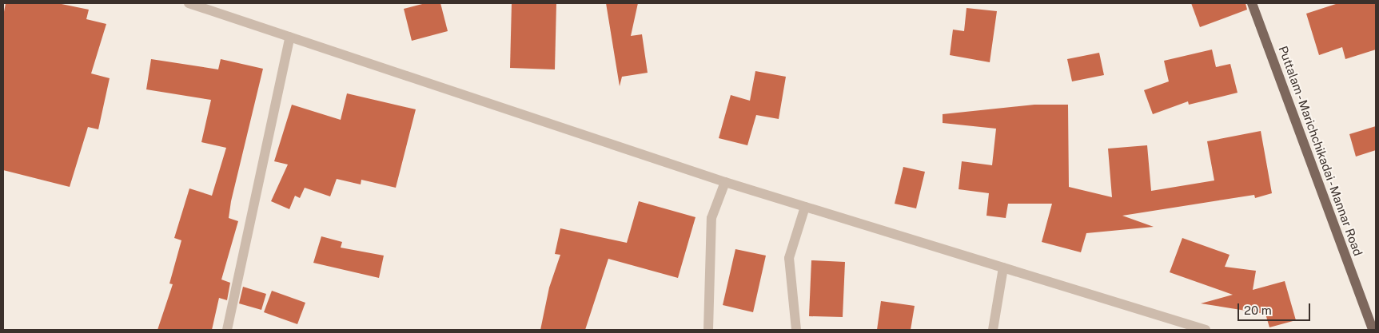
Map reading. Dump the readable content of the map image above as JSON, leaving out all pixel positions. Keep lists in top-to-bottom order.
{
  "streets": {
    "main road": ["Puttalam - Marichchikadai - Mannar Road"]
  },
  "scale_bar": "20 m"
}
